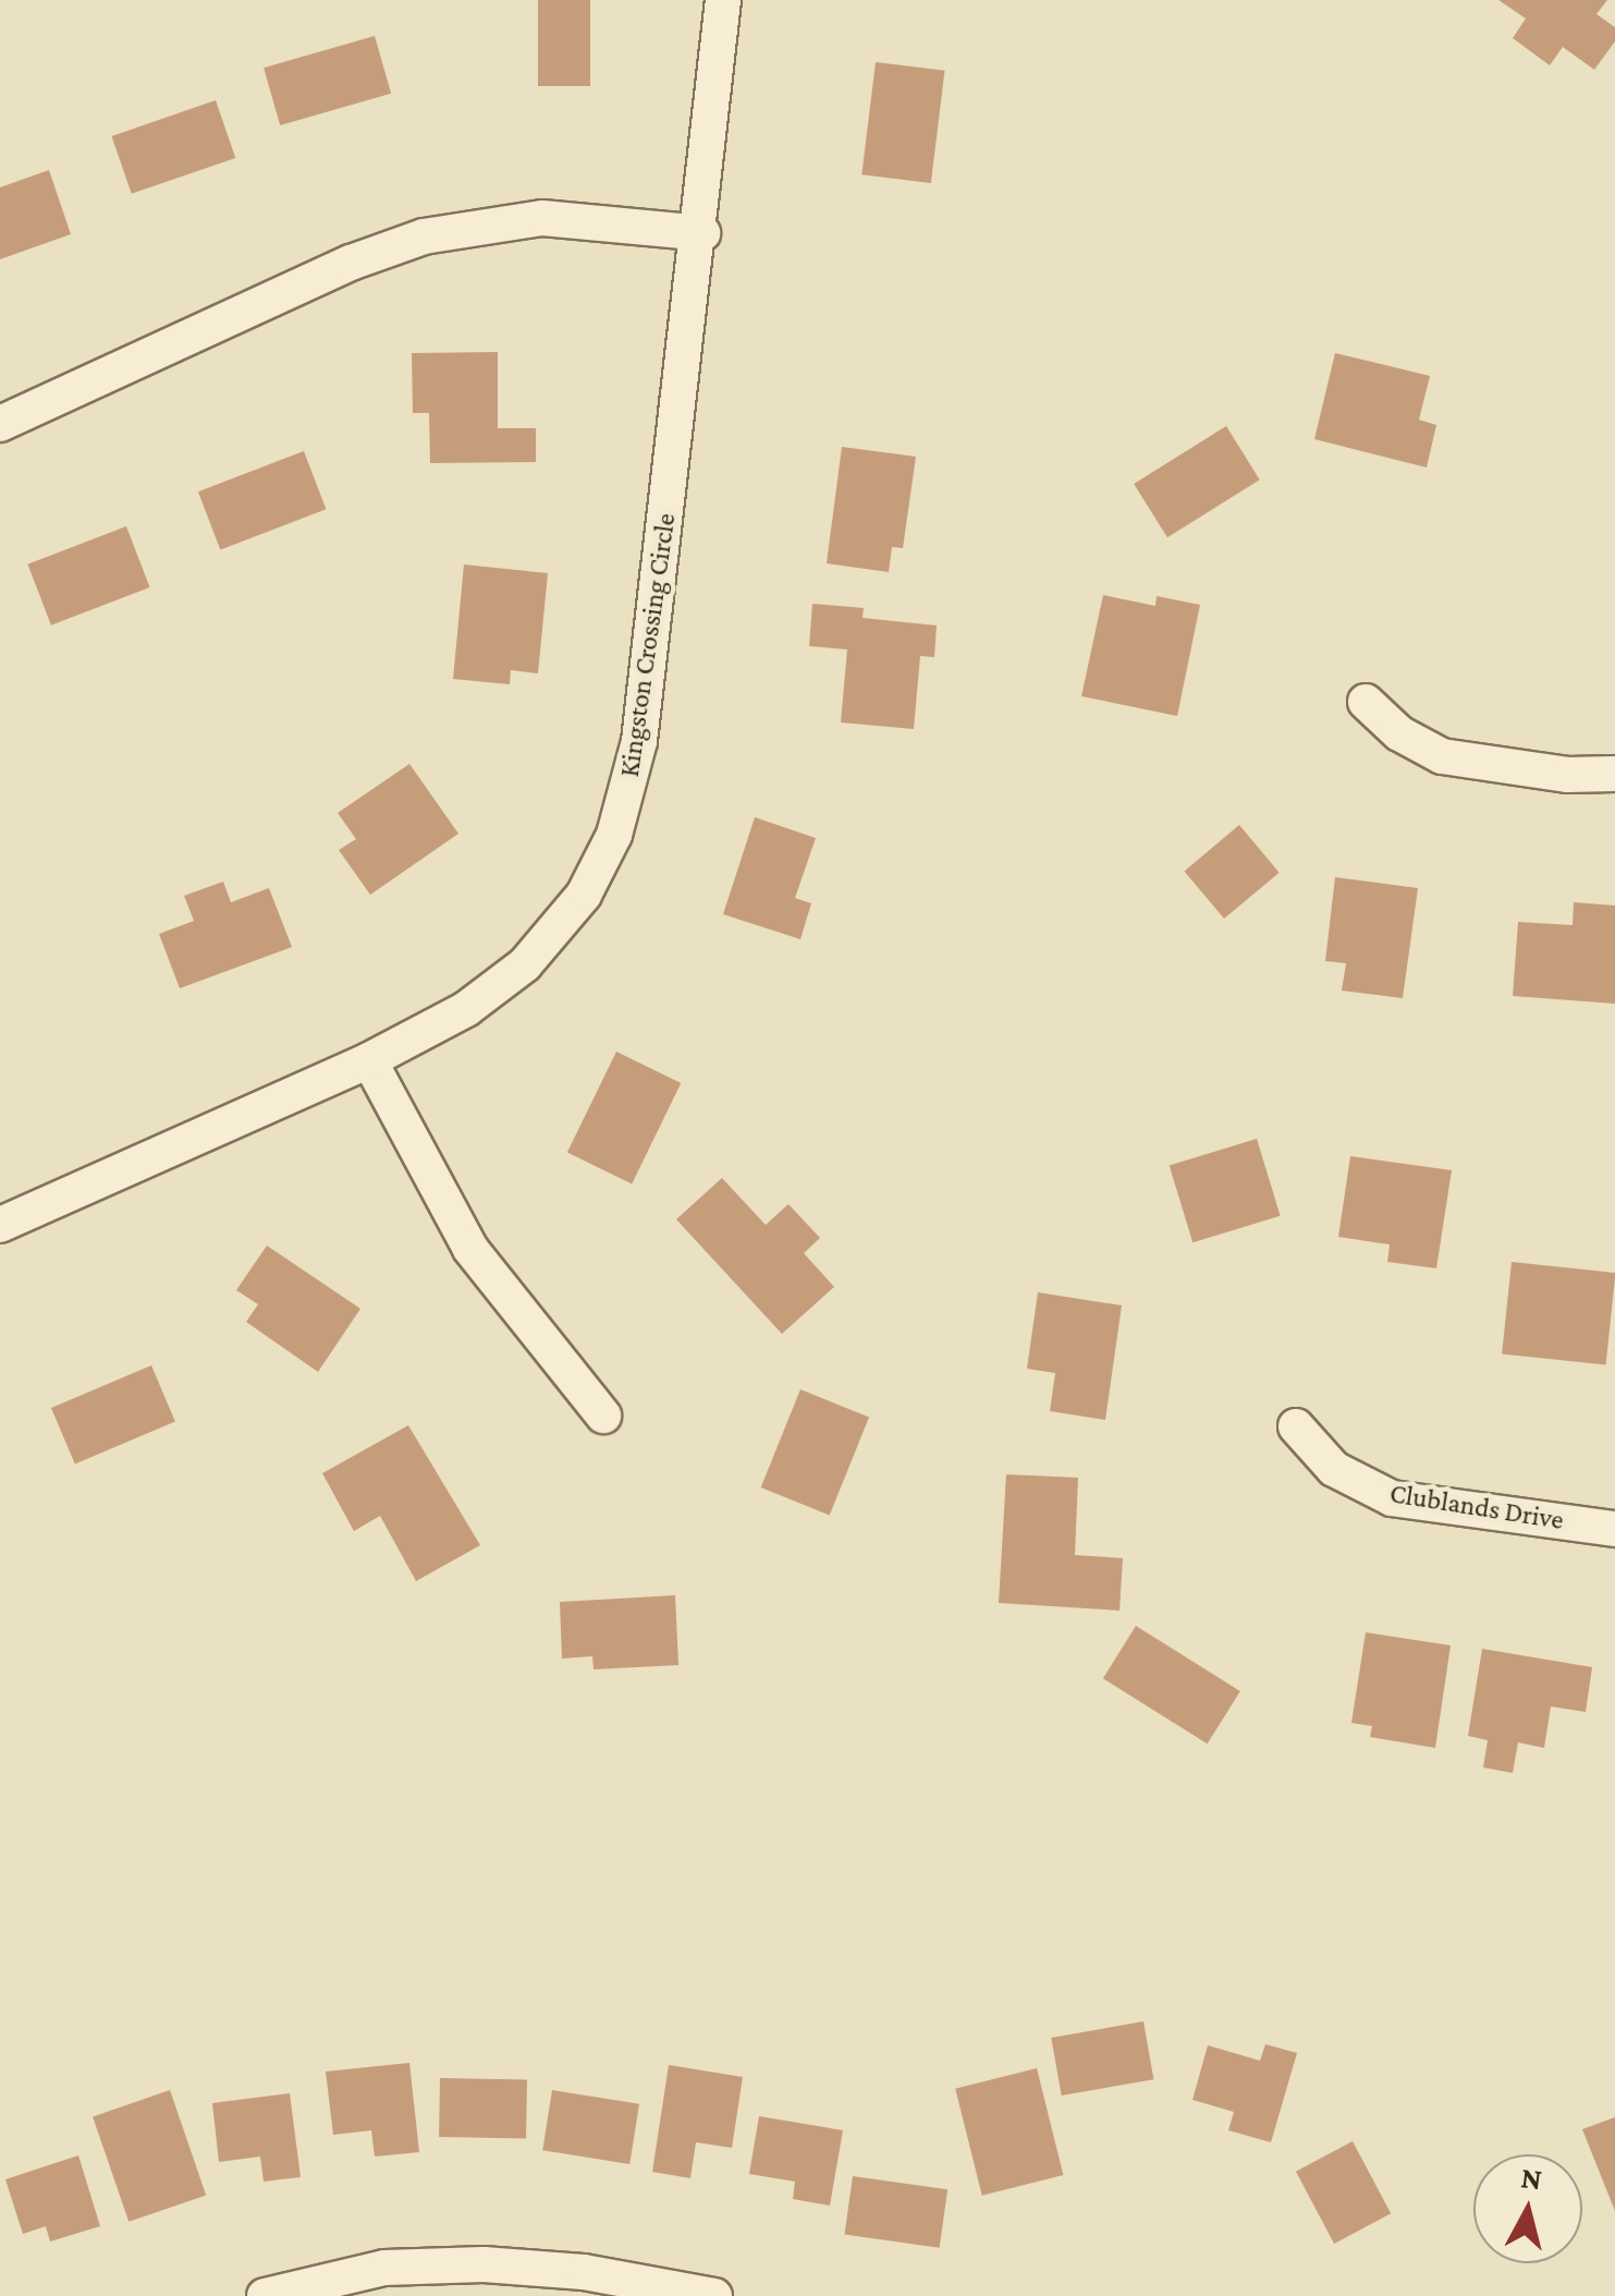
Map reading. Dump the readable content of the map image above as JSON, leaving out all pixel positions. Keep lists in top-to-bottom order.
{
  "streets": {
    "street": ["Kingston Crossing Circle", "Clublands Drive"]
  },
  "north": "top"
}
